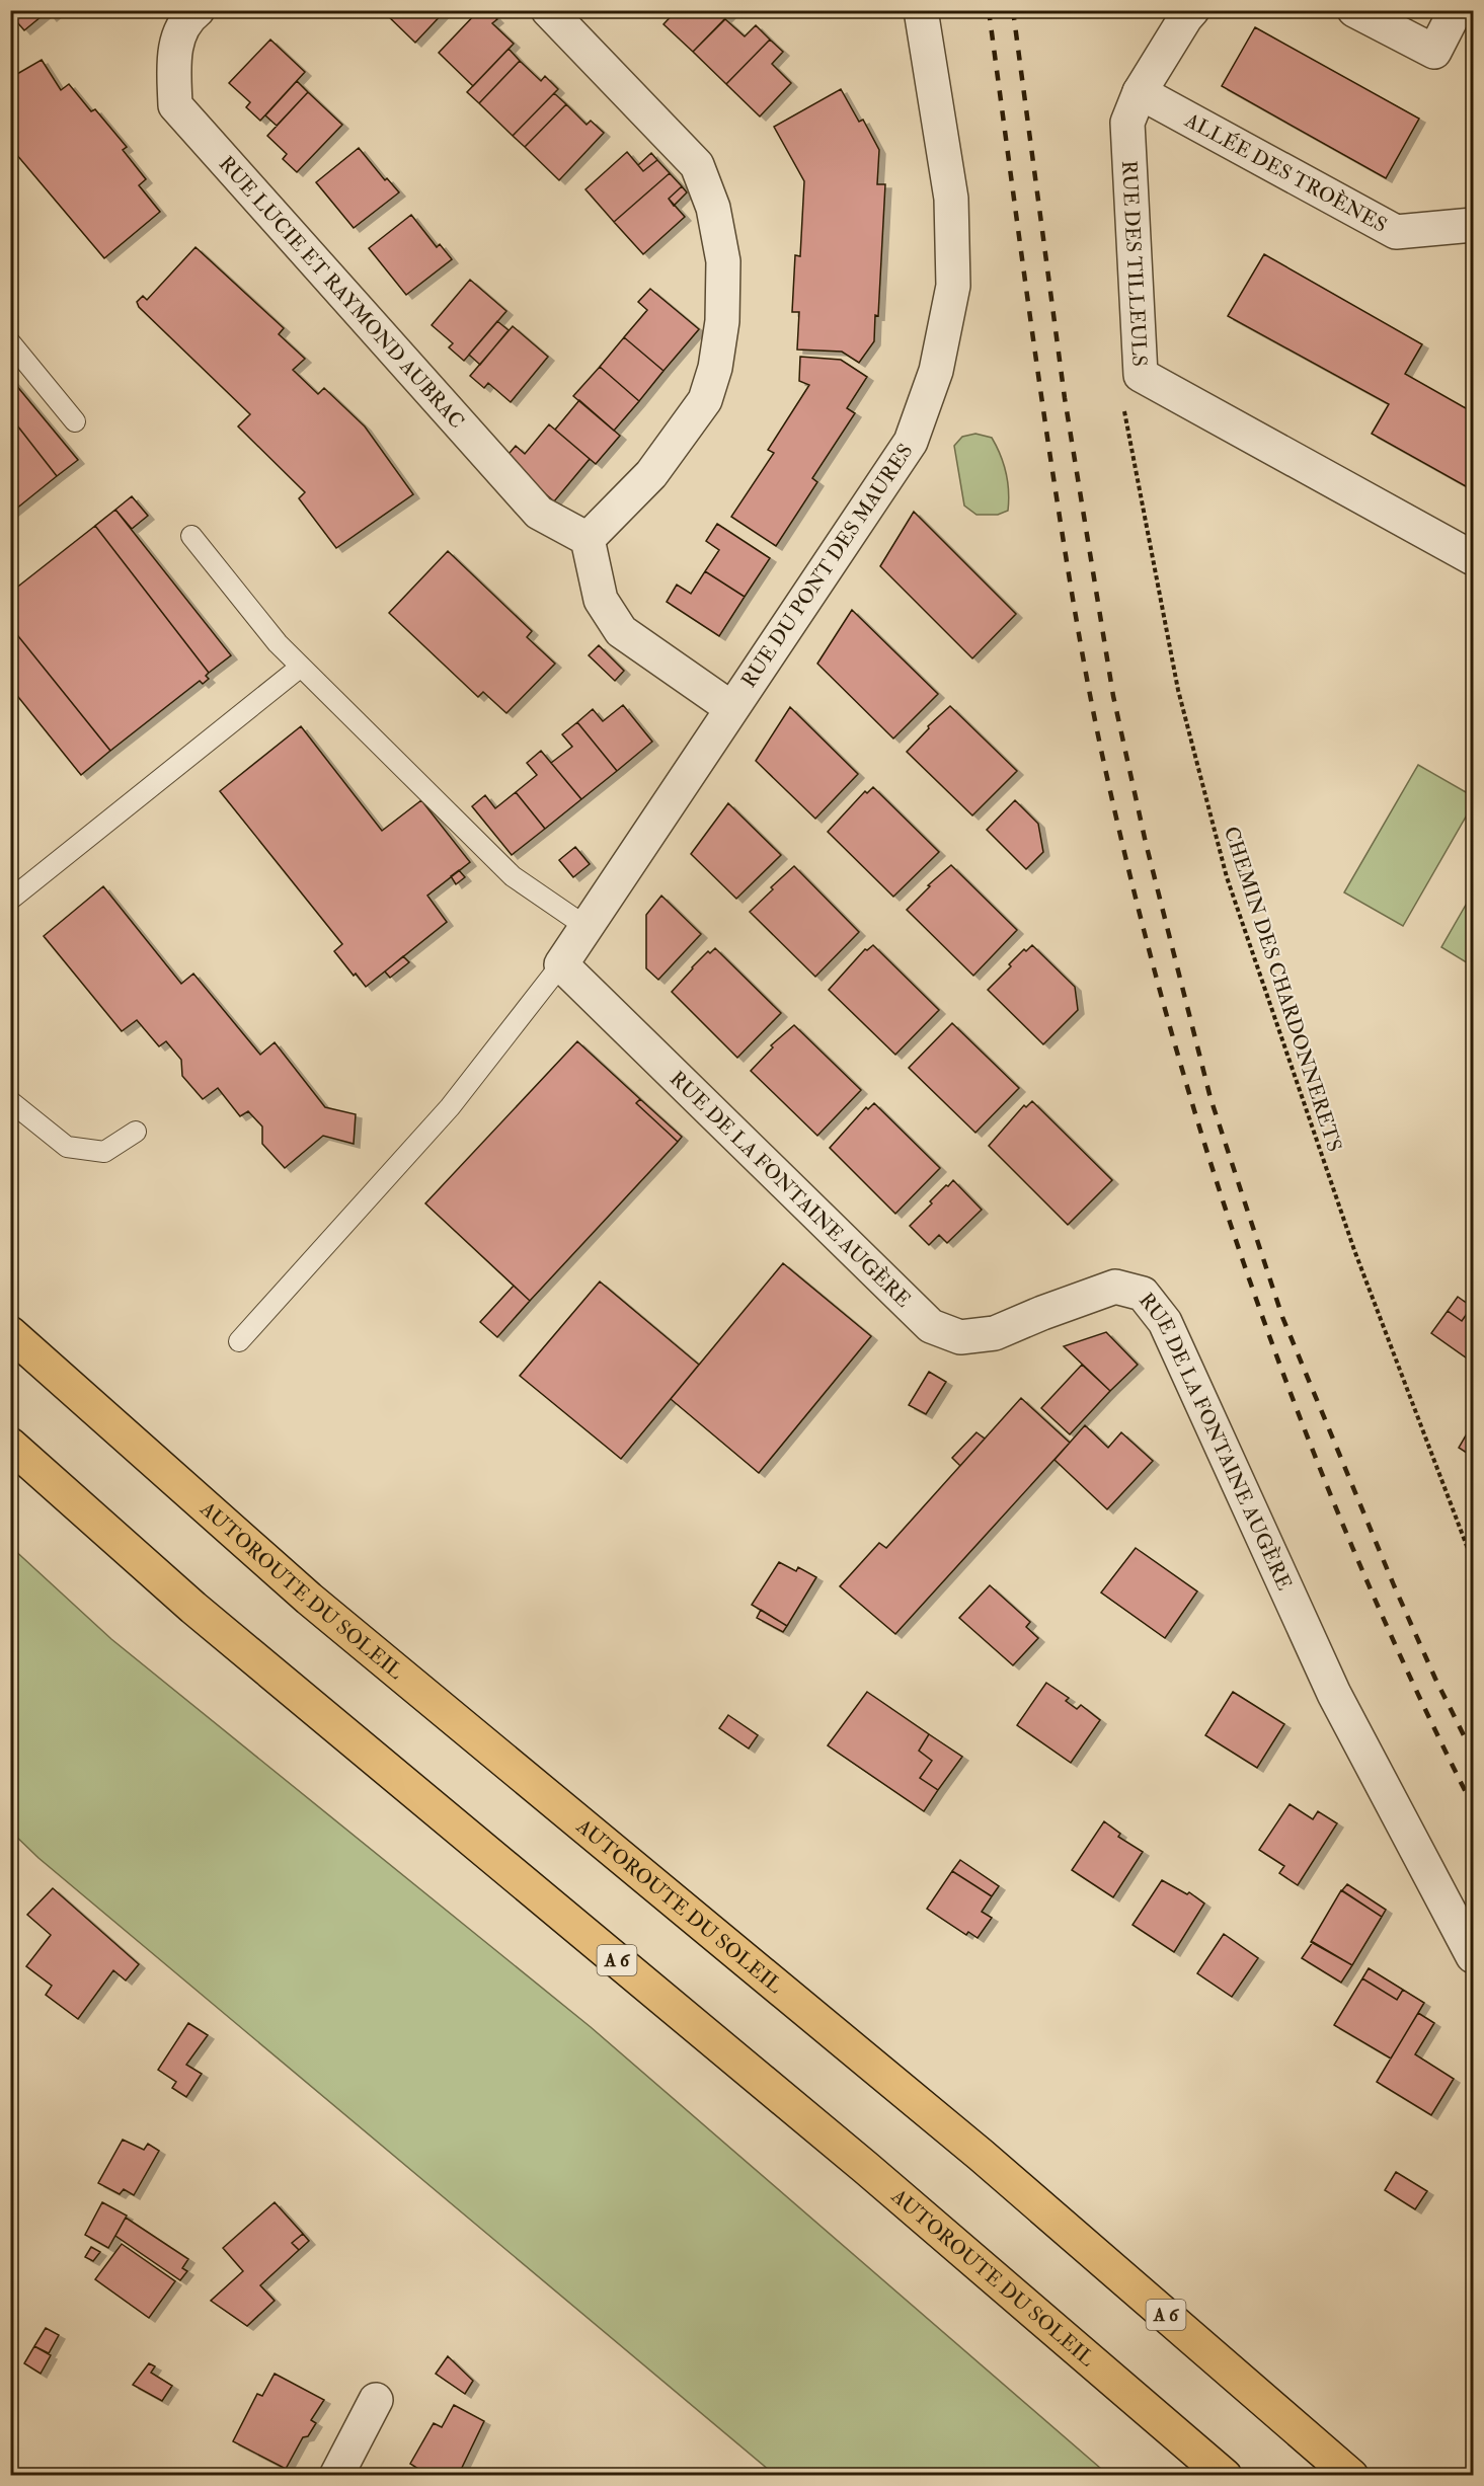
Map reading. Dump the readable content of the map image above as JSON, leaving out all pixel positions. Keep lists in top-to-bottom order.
{
  "streets": {
    "highway": ["AUTOROUTE DU SOLEIL", "A 6"],
    "street": [
      "ALLÉE DES TROÈNES",
      "RUE DES TILLEULS",
      "RUE LUCIE ET RAYMOND AUBRAC",
      "RUE DU PONT DES MAURES",
      "RUE DE LA FONTAINE AUGÈRE"
    ],
    "path": ["CHEMIN DES CHARDONNERETS"]
  },
  "crossings": [
    ["ALLÉE DES TROÈNES", "RUE DES TILLEULS"],
    ["RUE DES TILLEULS", "CHEMIN DES CHARDONNERETS"],
    ["RUE DU PONT DES MAURES", "RUE DE LA FONTAINE AUGÈRE"]
  ]
}
